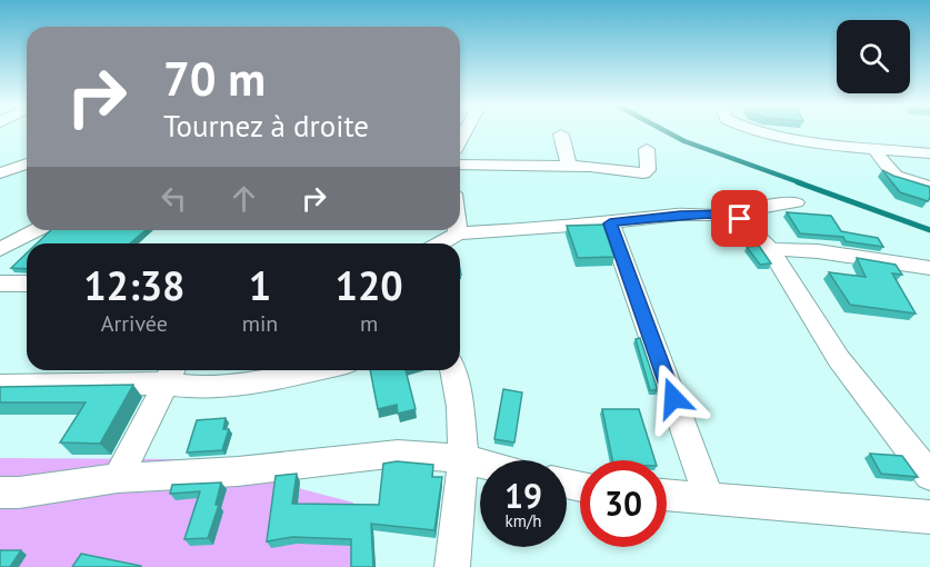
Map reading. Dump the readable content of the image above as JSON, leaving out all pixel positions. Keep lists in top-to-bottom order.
{
  "page": {
    "turn": ["70 m", "Tournez à droite"],
    "eta": [
      "12:38",
      "Arrivée",
      "1",
      "min",
      "120",
      "m"
    ],
    "speed": "19 km/h",
    "limit": "30"
  }
}
